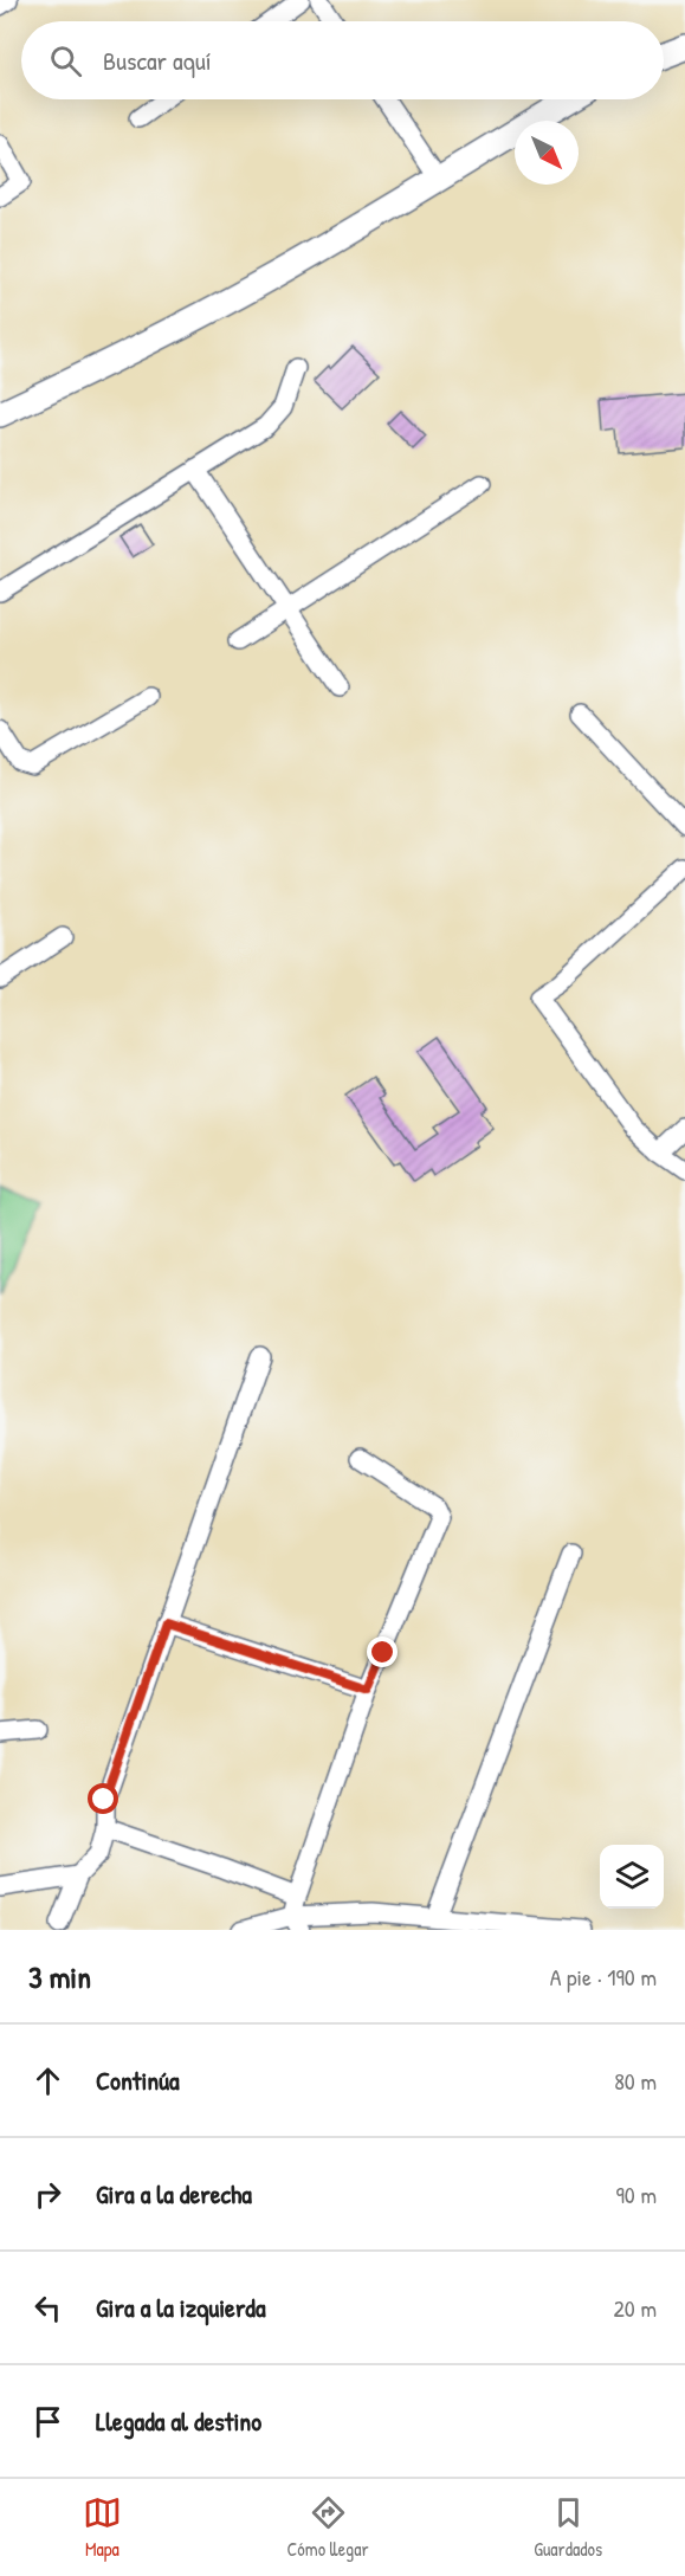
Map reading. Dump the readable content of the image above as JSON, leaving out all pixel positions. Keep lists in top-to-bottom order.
{
  "north": "bottom right",
  "page": {
    "search": "Buscar aquí",
    "heading": ["3 min", "A pie · 190 m"],
    "list": [
      ["Continúa", "80 m"],
      ["Gira a la derecha", "90 m"],
      ["Gira a la izquierda", "20 m"],
      "Llegada al destino"
    ],
    "nav": ["Mapa", "Cómo llegar", "Guardados"]
  }
}
